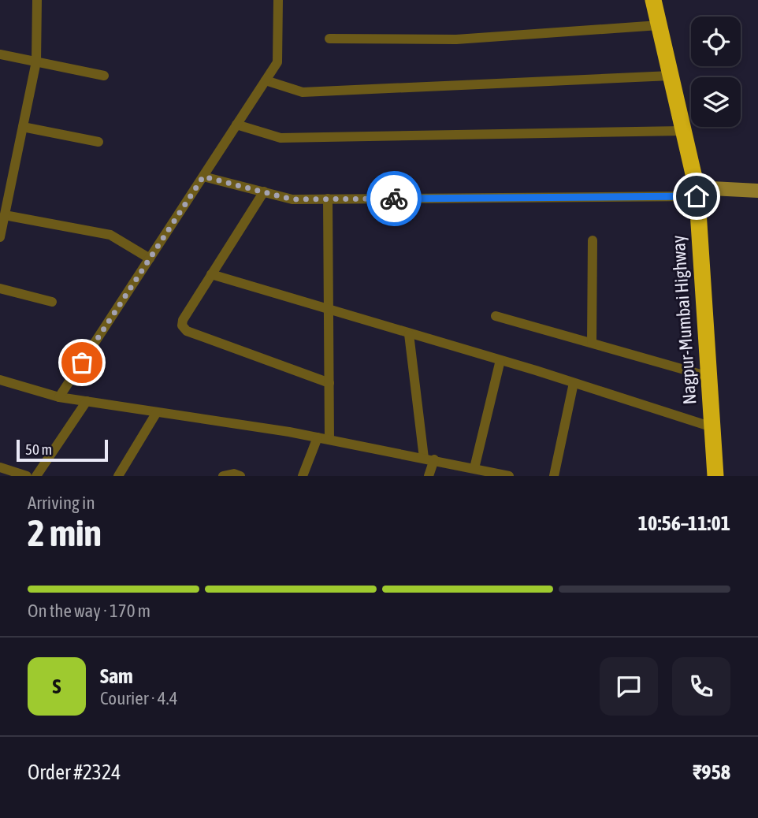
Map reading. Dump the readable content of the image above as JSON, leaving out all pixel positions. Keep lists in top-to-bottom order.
{
  "streets": {
    "highway": ["Nagpur-Mumbai Highway"]
  },
  "scale_bar": "50 m",
  "page": {
    "scale": "50 m",
    "heading": ["2 min", "Arriving in", "10:56–11:01"],
    "panel": [
      "Sam",
      "Courier · 4.4",
      "Order #2324",
      "₹958"
    ],
    "bar": "On the way · 170 m",
    "round": "S"
  }
}
